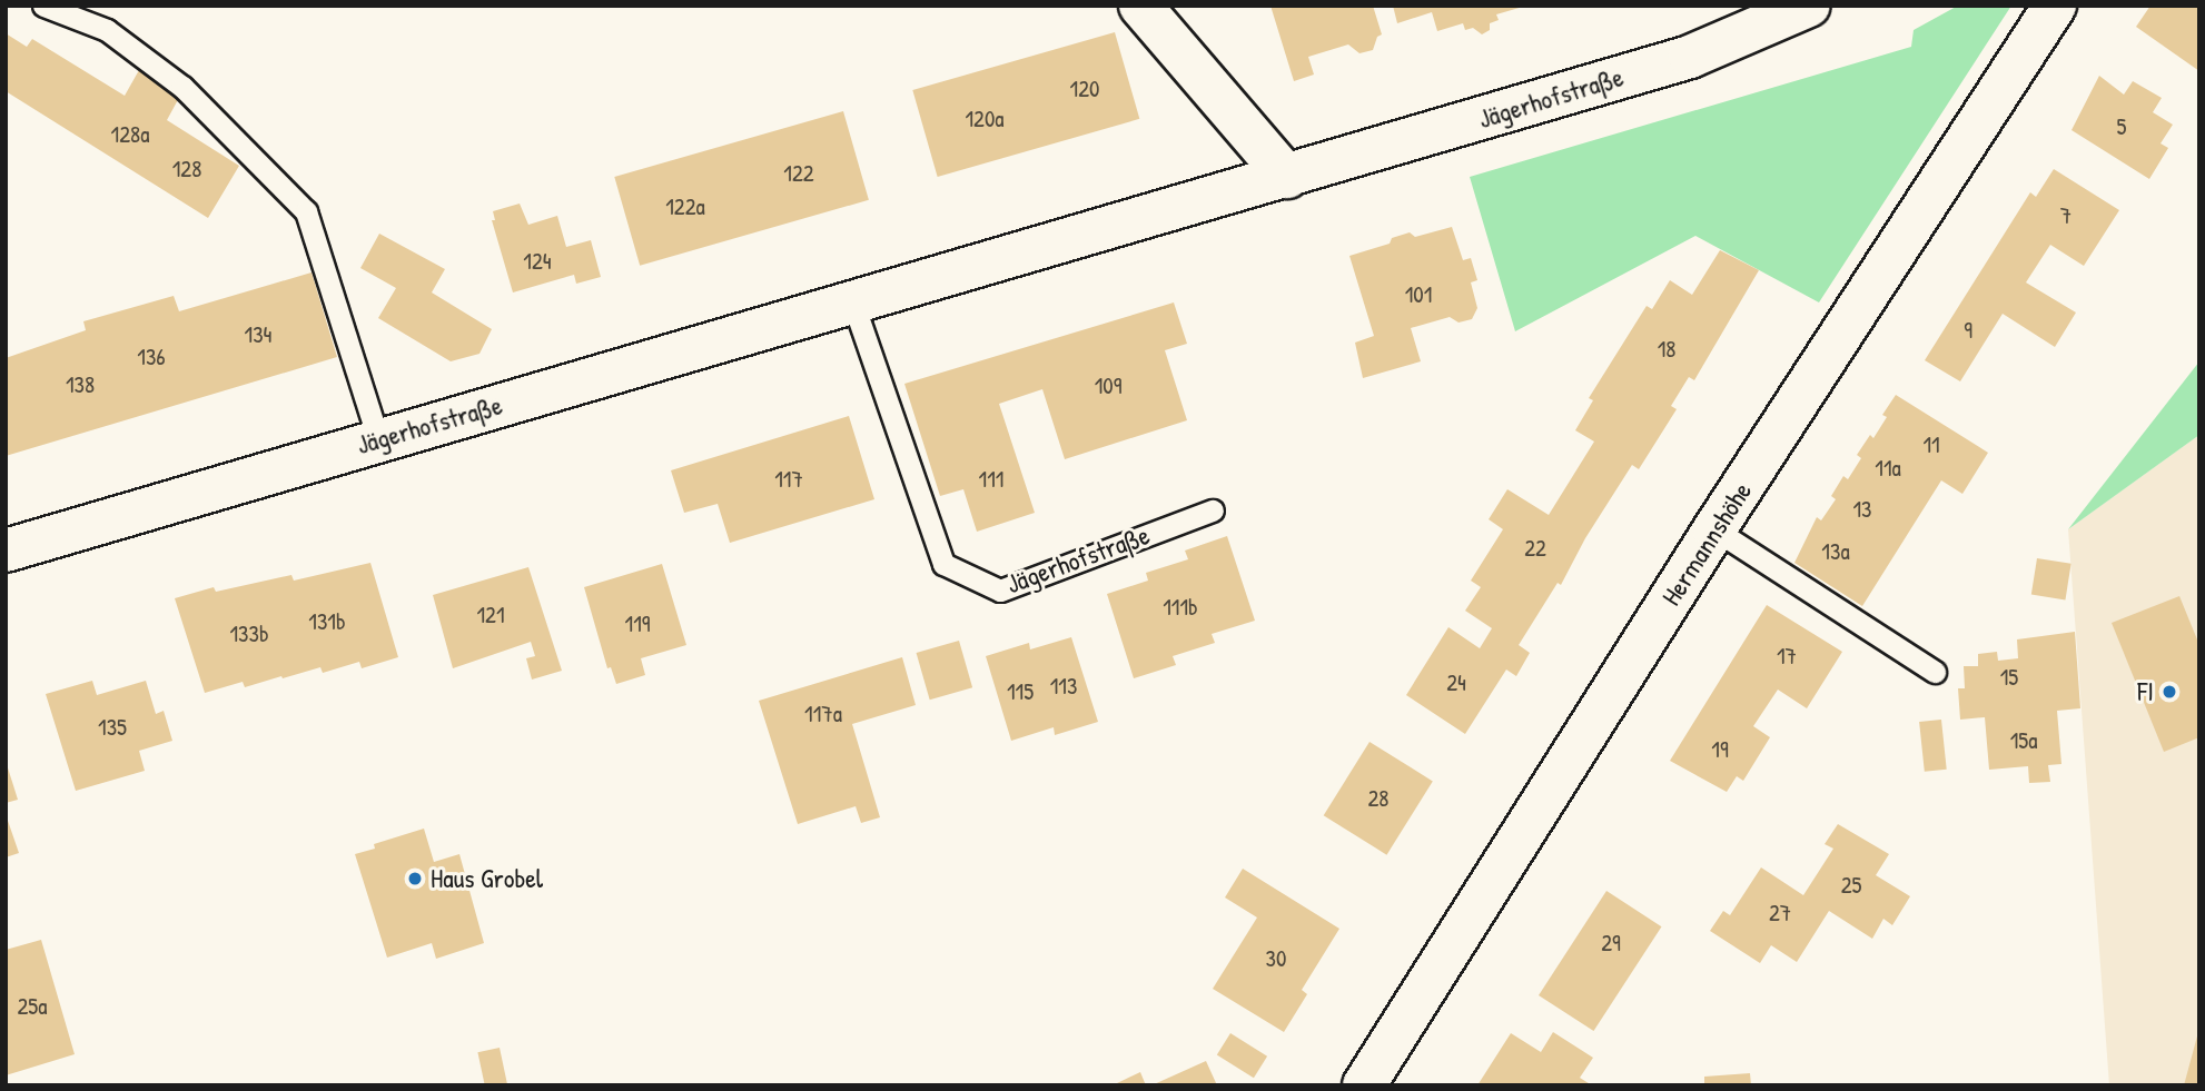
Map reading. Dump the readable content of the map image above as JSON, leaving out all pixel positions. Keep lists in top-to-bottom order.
{
  "streets": {
    "main road": ["Jägerhofstraße", "Hermannshöhe"]
  },
  "places": ["FI", "Haus Grobel"],
  "house_numbers": [
    "120",
    "120a",
    "5",
    "128a",
    "128",
    "122",
    "122a",
    "7",
    "124",
    "101",
    "9",
    "134",
    "18",
    "136",
    "138",
    "109",
    "11",
    "11a",
    "117",
    "111",
    "13",
    "22",
    "13a",
    "111b",
    "121",
    "131b",
    "119",
    "133b",
    "17",
    "15",
    "24",
    "113",
    "115",
    "117a",
    "135",
    "15a",
    "19",
    "28",
    "25",
    "27",
    "29",
    "30",
    "25a"
  ]
}
